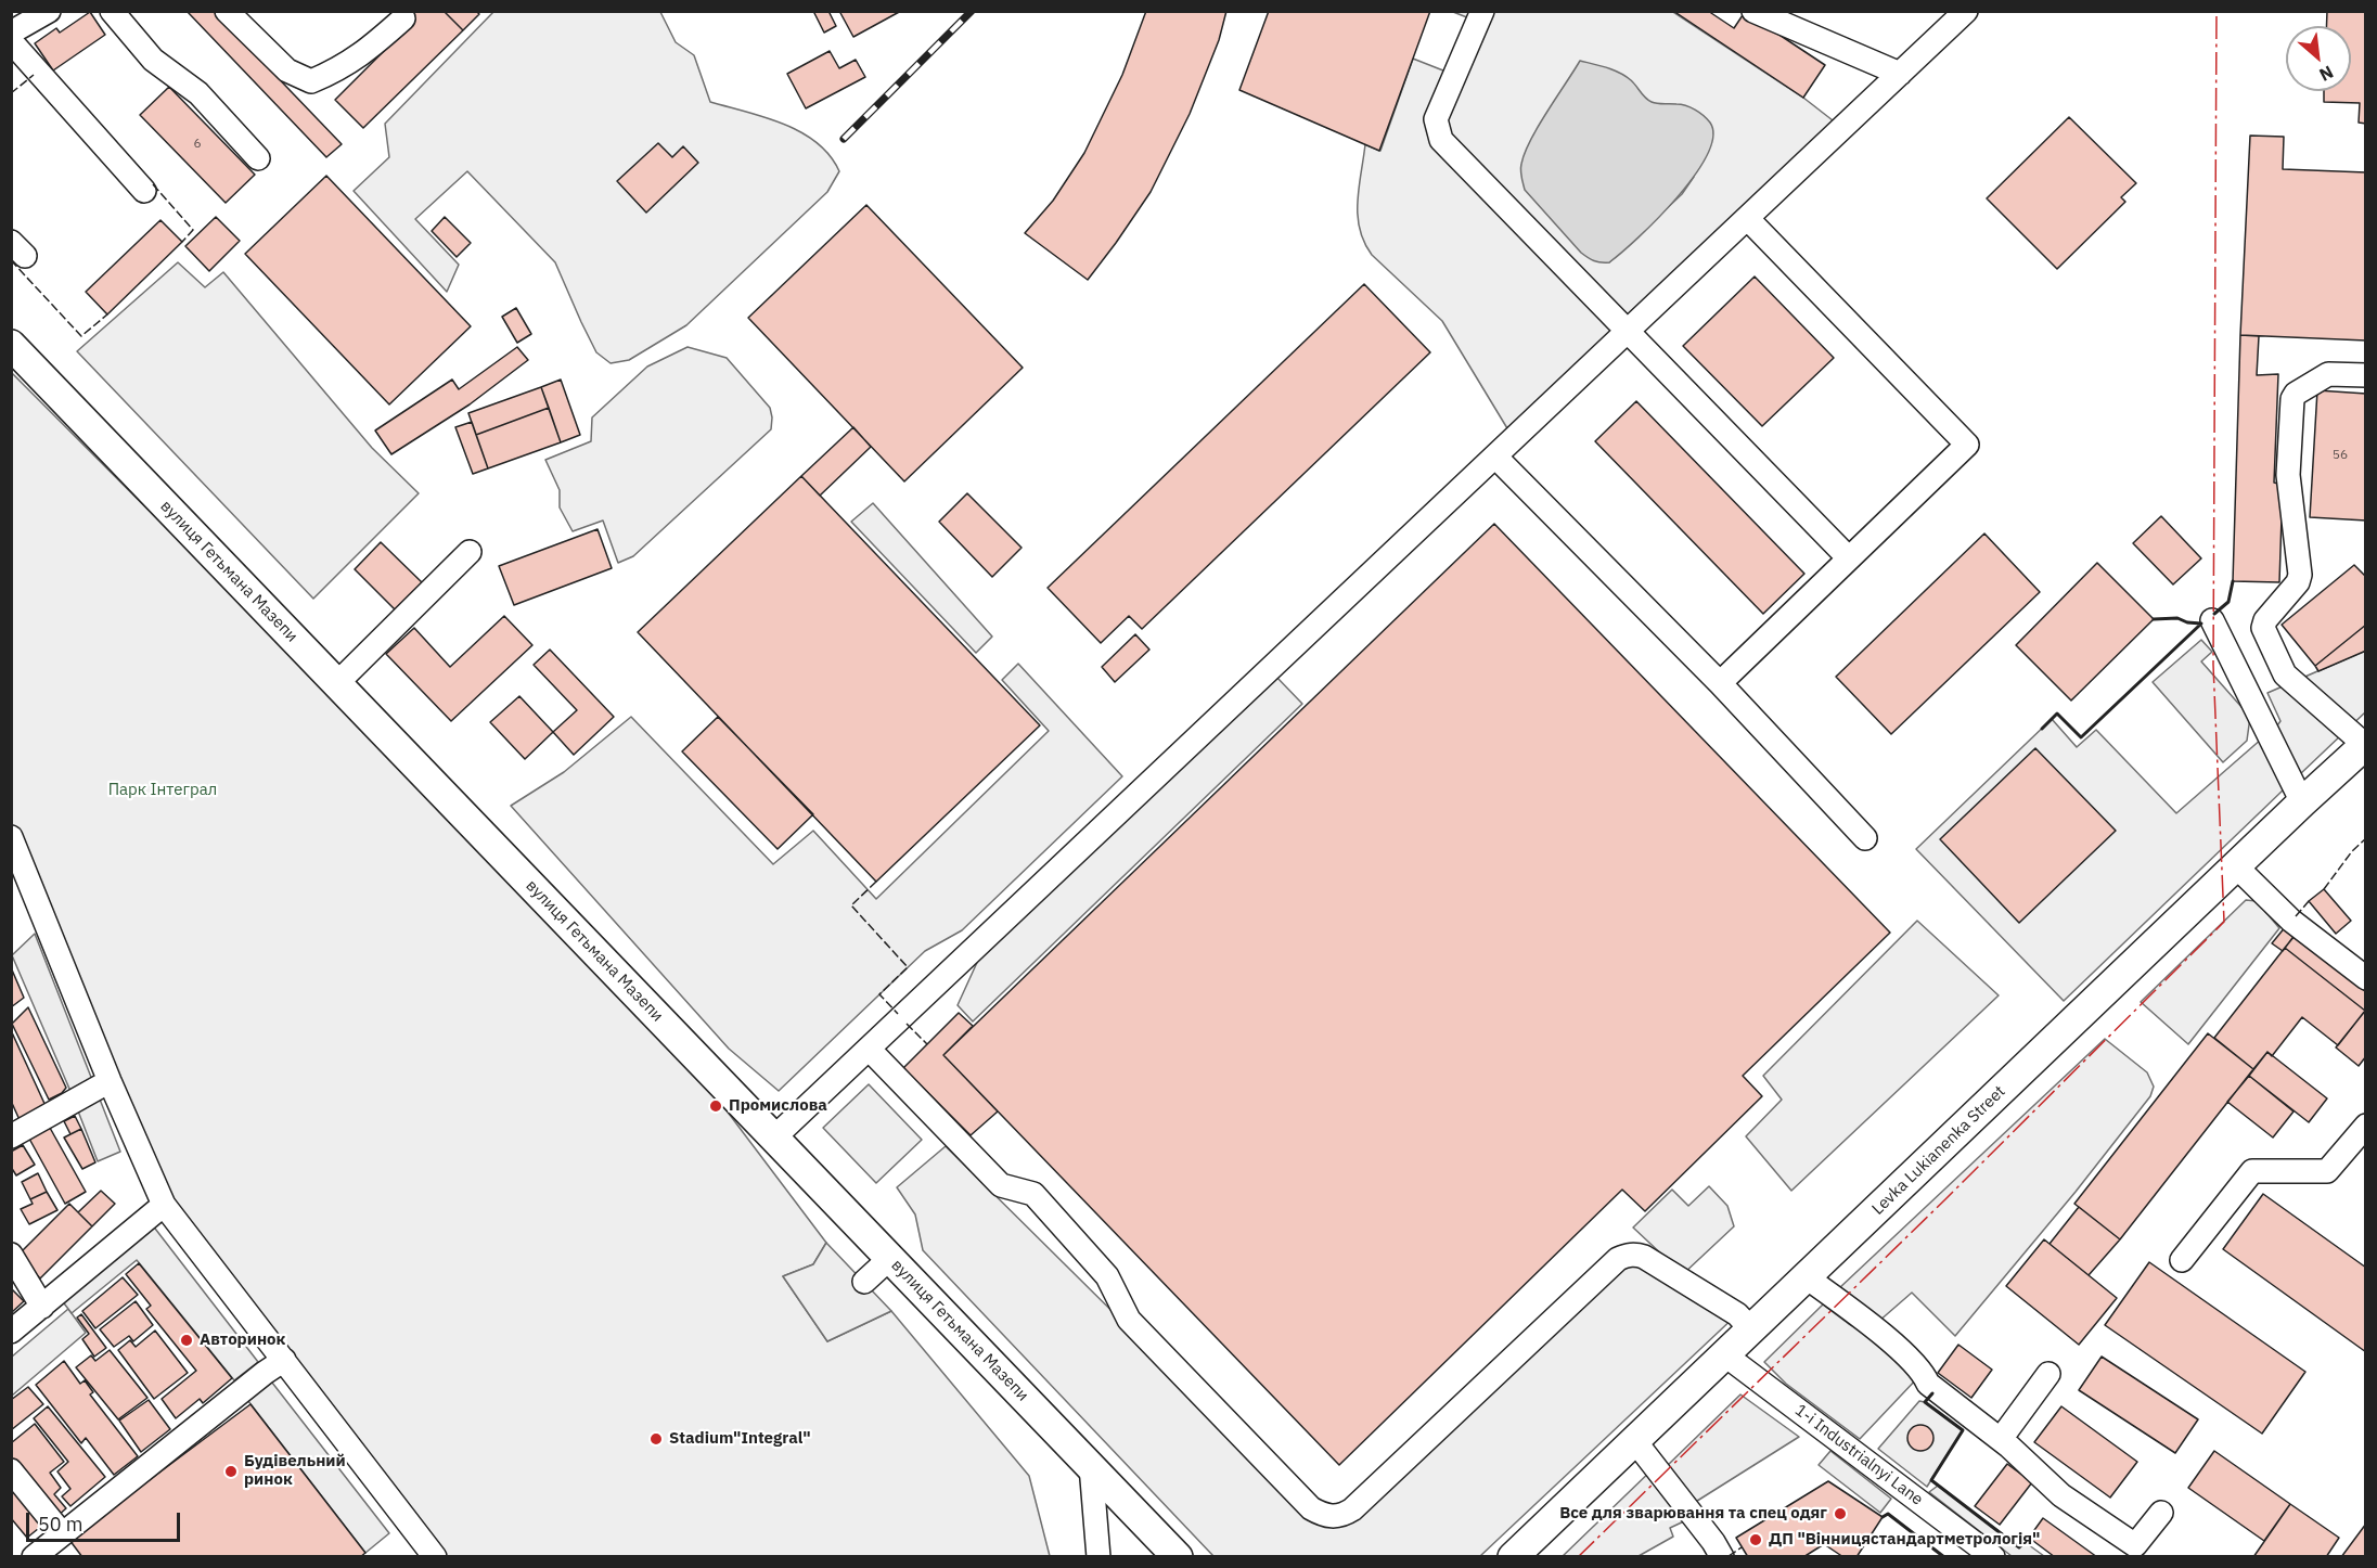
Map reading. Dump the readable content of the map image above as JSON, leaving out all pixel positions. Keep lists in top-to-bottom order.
{
  "streets": {
    "main road": ["вулиця Гетьмана Мазепи", "Levka Lukianenka Street"],
    "street": ["1-i Industrialnyi Lane"]
  },
  "crossings": [
    ["Levka Lukianenka Street", "1-i Industrialnyi Lane"]
  ],
  "parks": ["Парк Інтеграл"],
  "places": [
    "Промислова",
    "Авторинок",
    "Stadium\"Integral\"",
    "Будівельний ринок",
    "Все для зварювання та спец одяг",
    "ДП \"Вінницястандартметрологія\""
  ],
  "house_numbers": ["6", "56"],
  "scale_bar": "50 m",
  "north": "bottom right"
}
